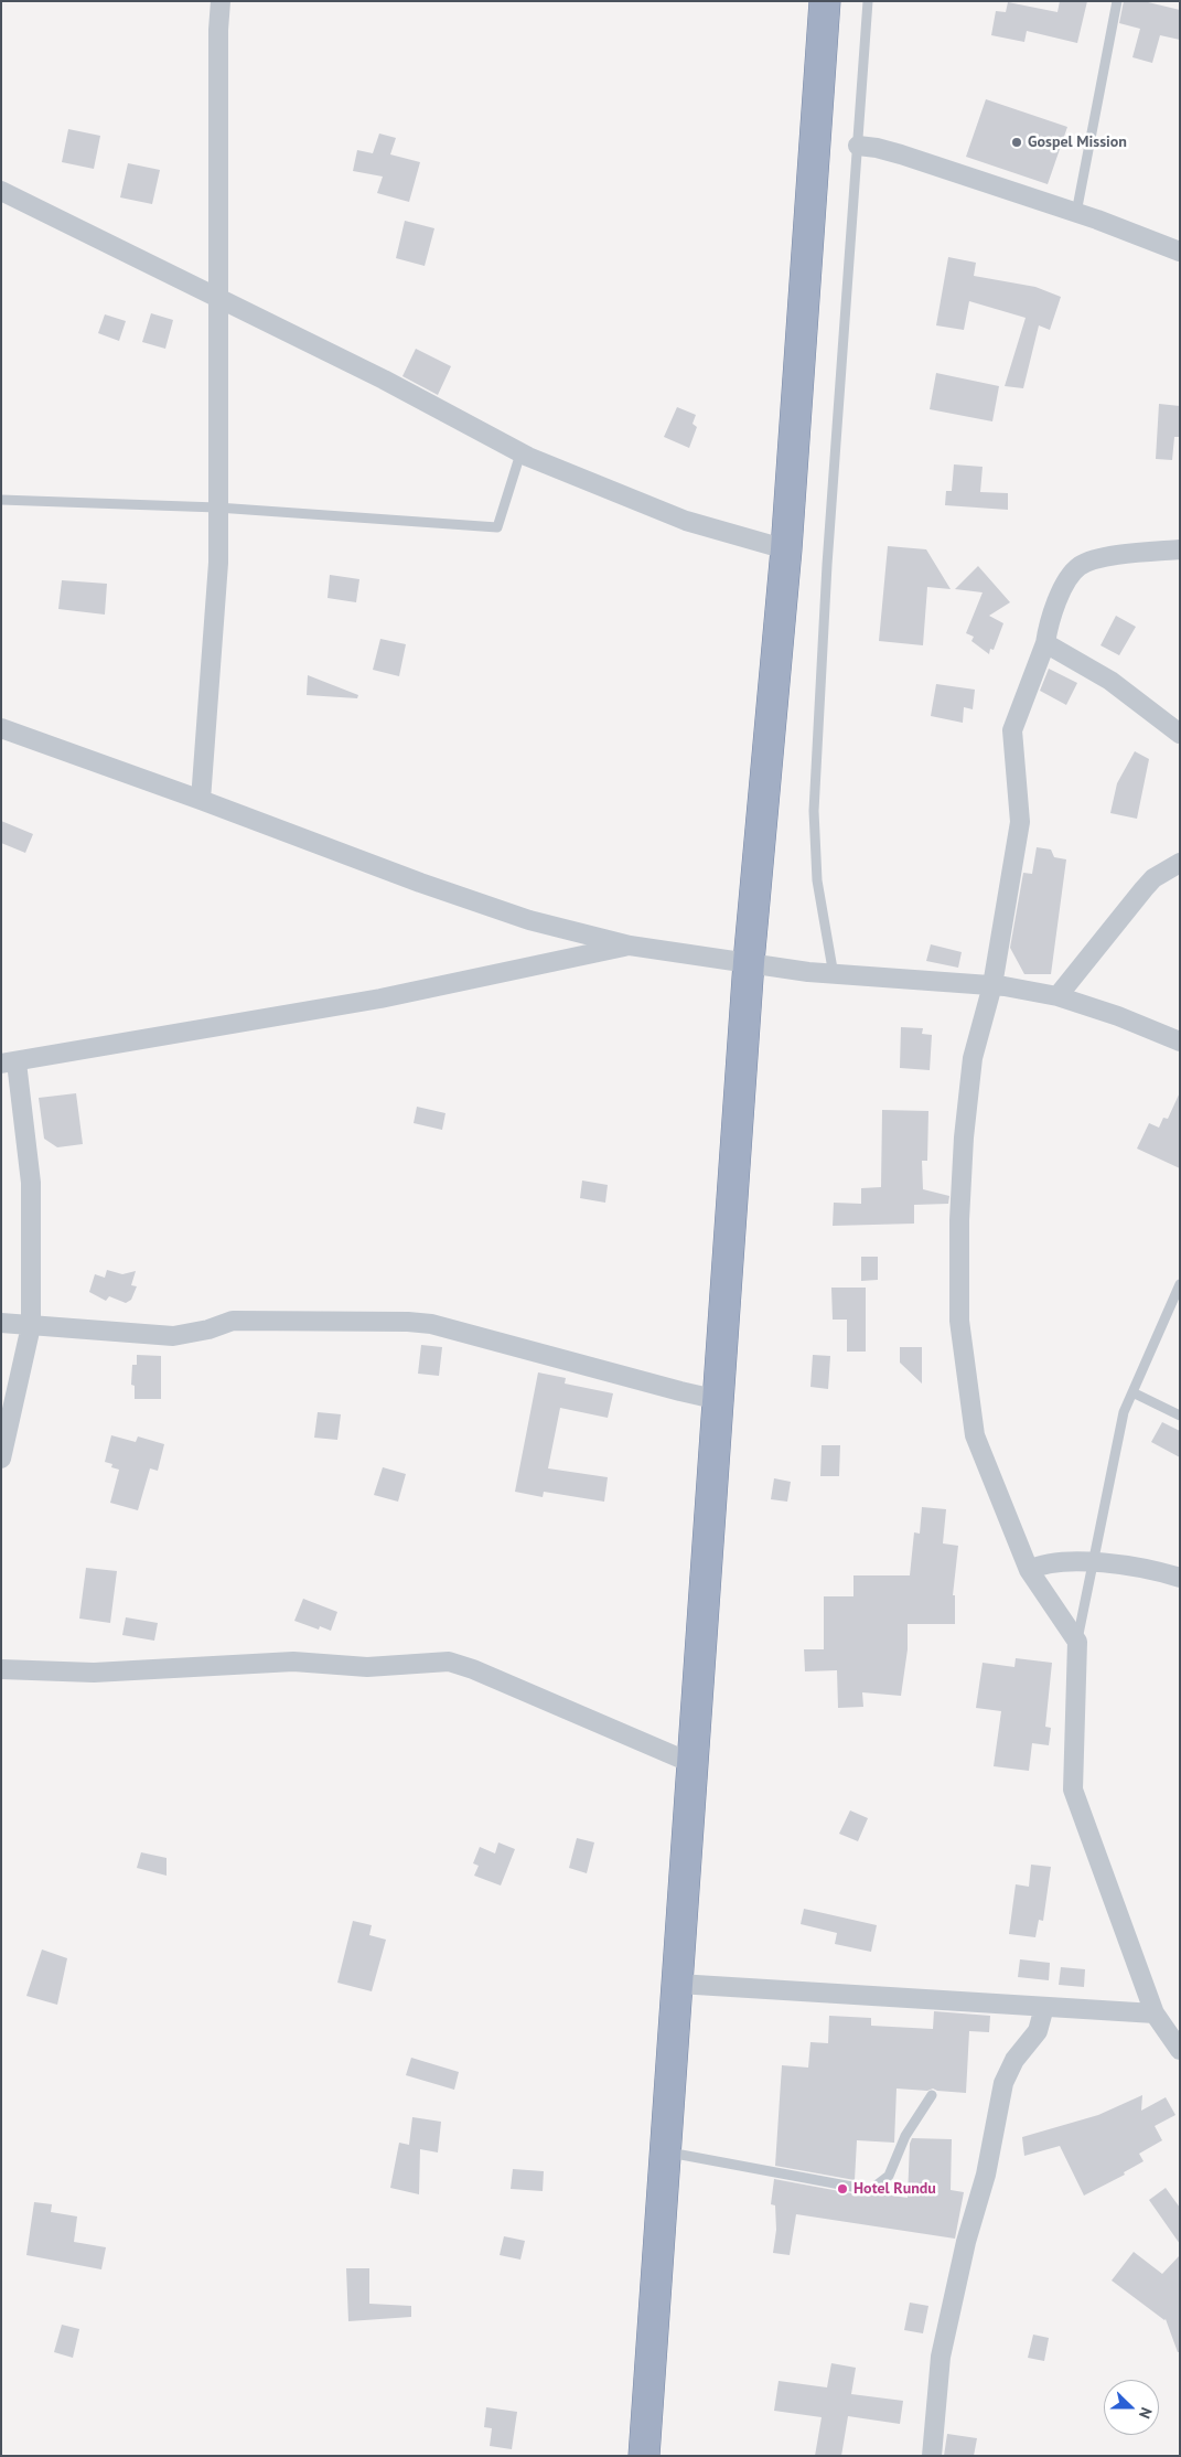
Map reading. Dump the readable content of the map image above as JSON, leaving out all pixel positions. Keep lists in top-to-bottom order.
{
  "places": ["Gospel Mission", "Hotel Rundu"],
  "north": "right"
}
